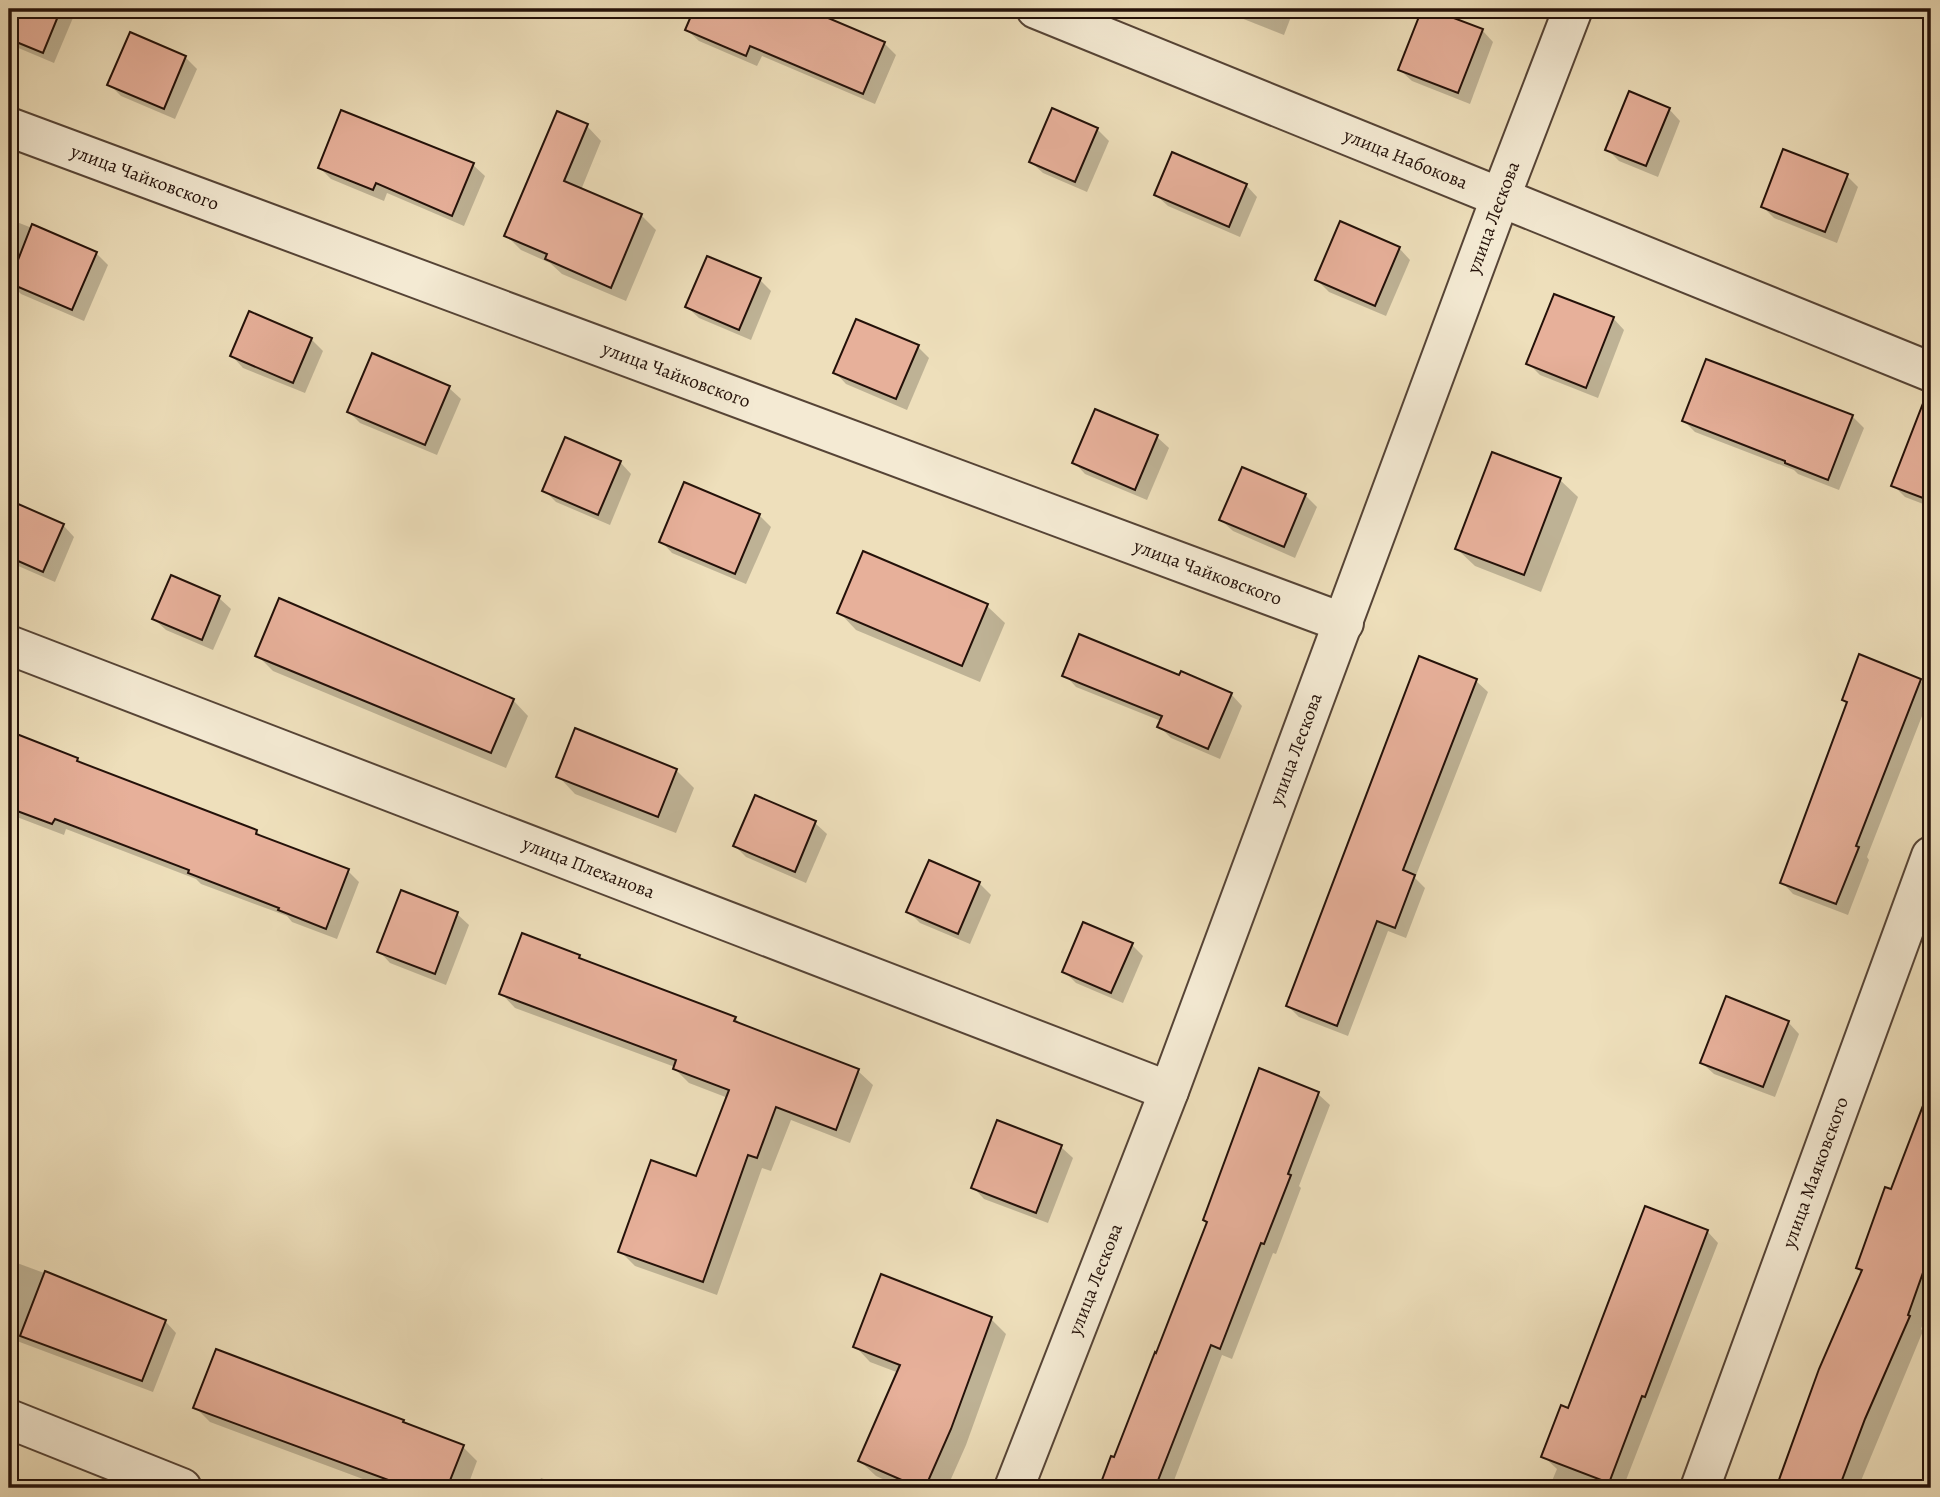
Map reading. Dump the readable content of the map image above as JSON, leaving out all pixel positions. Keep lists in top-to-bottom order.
{
  "streets": {
    "street": [
      "улица Набокова",
      "улица Чайковского",
      "улица Лескова",
      "улица Плеханова",
      "улица Маяковского"
    ]
  },
  "crossings": [
    ["улица Набокова", "улица Лескова"],
    ["улица Чайковского", "улица Лескова"],
    ["улица Лескова", "улица Плеханова"]
  ]
}
